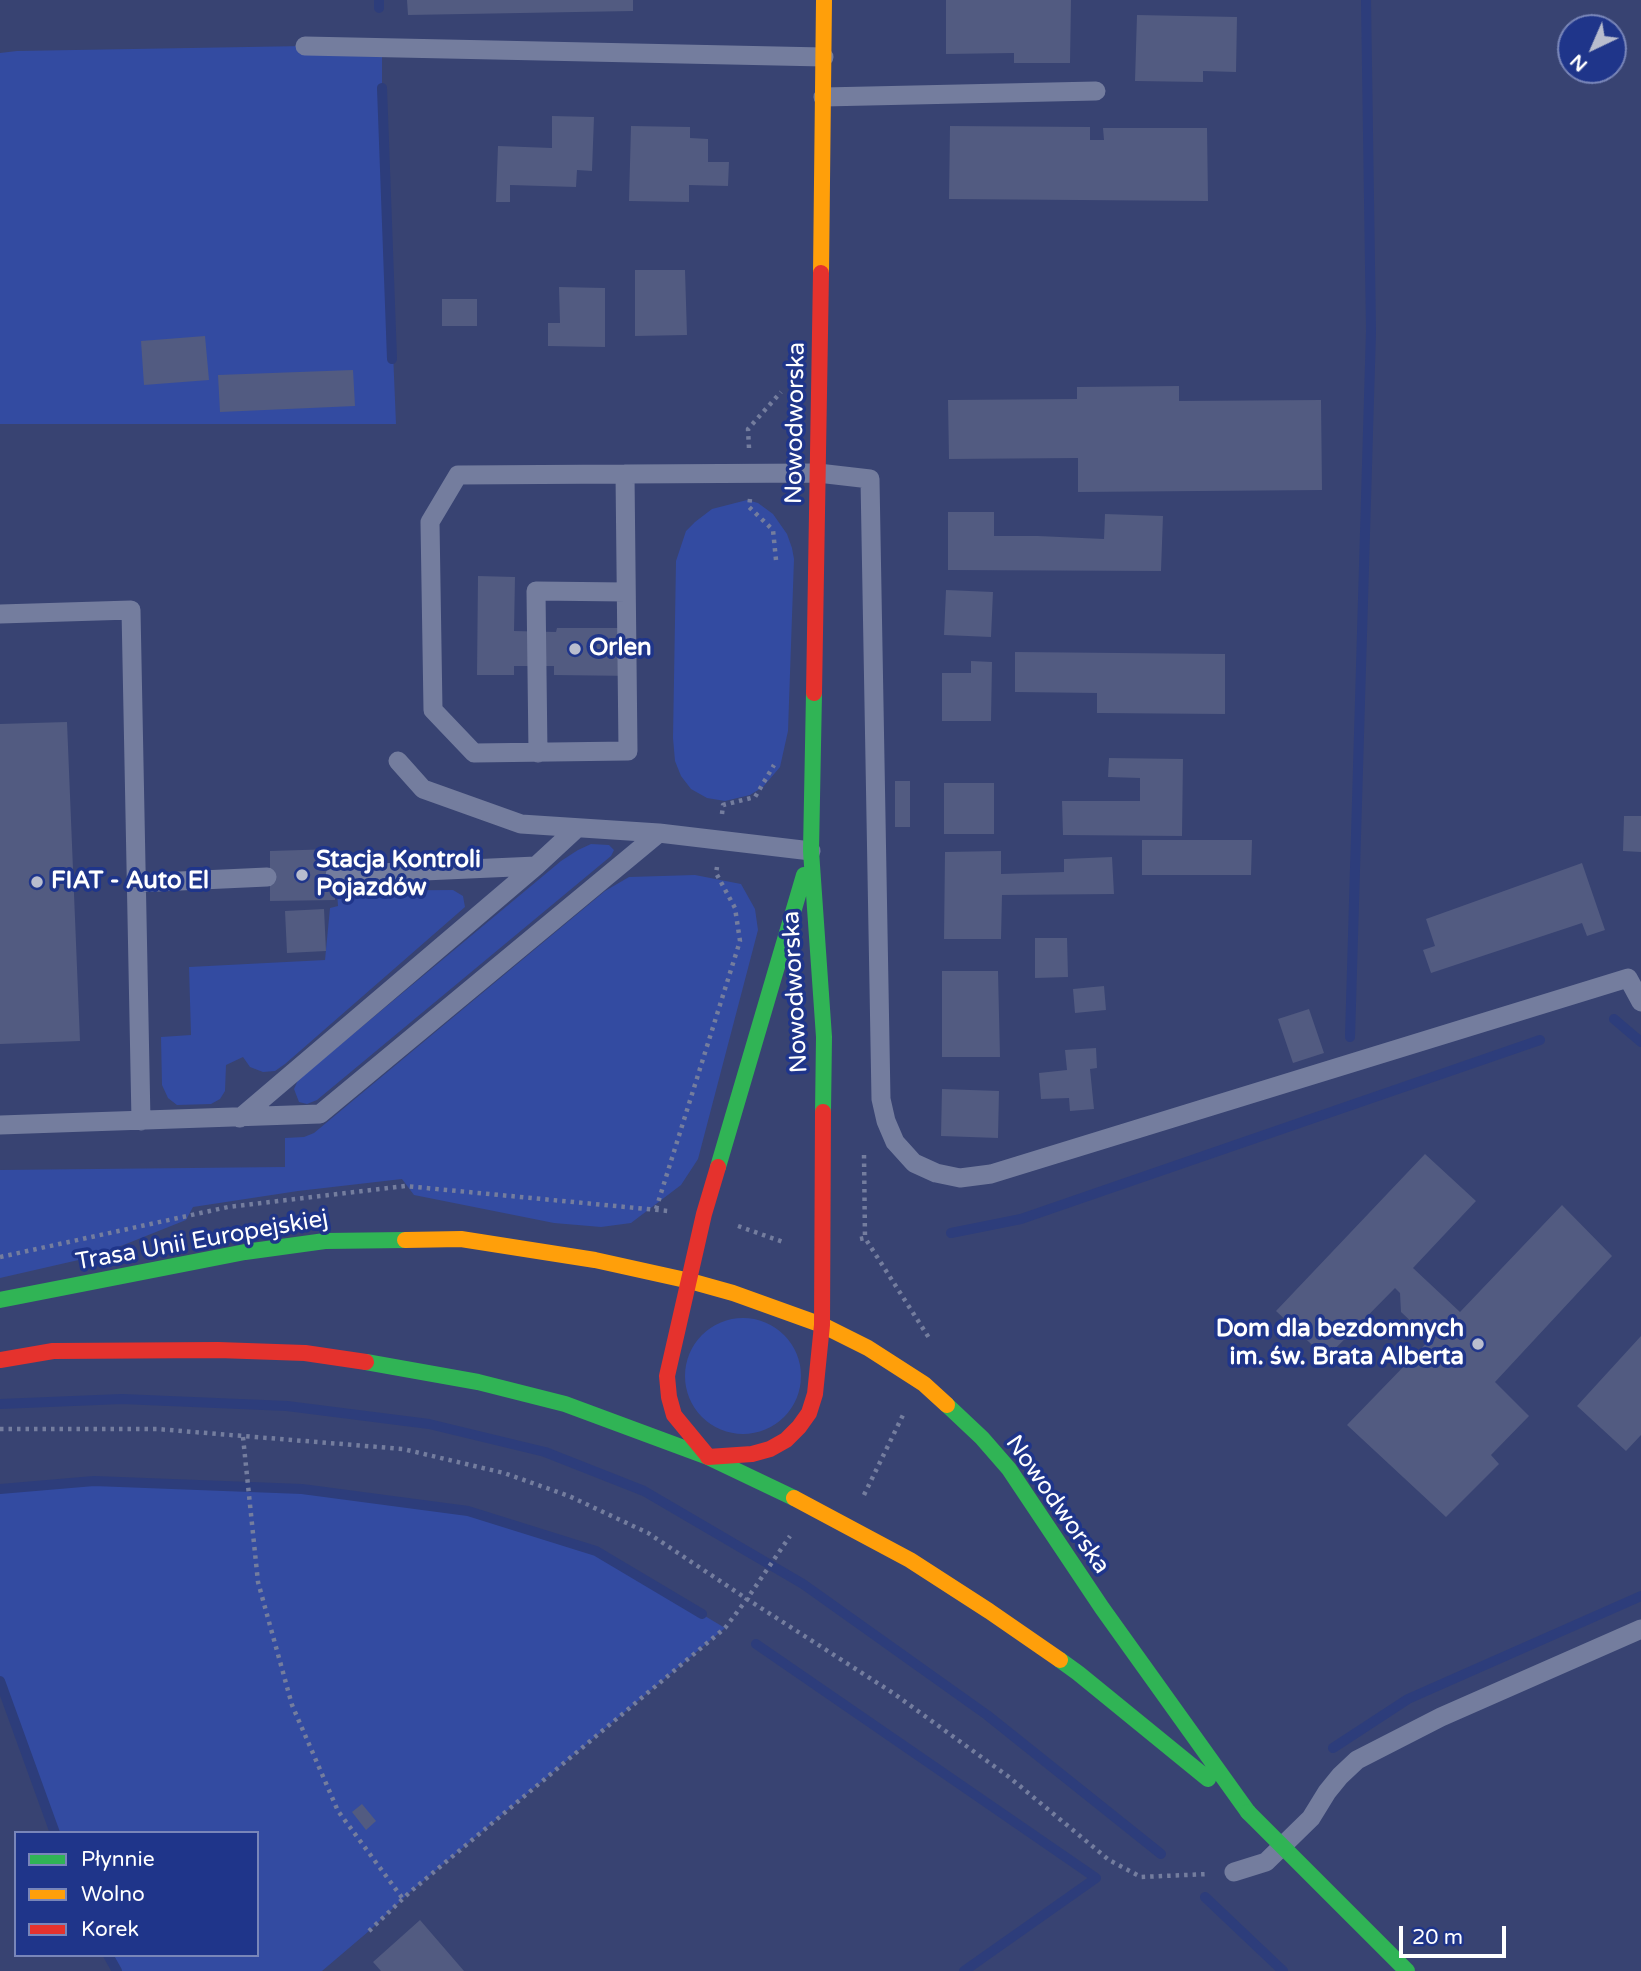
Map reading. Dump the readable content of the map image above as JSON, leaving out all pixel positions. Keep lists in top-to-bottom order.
{
  "streets": {
    "main road": ["Nowodworska", "Trasa Unii Europejskiej"]
  },
  "crossings": [
    ["Nowodworska", "Trasa Unii Europejskiej"]
  ],
  "places": [
    "Orlen",
    "Stacja Kontroli Pojazdów",
    "FIAT - Auto El",
    "Dom dla bezdomnych im. św. Brata Alberta"
  ],
  "legend": ["Płynnie", "Wolno", "Korek"],
  "scale_bar": "20 m",
  "north": "bottom left"
}
